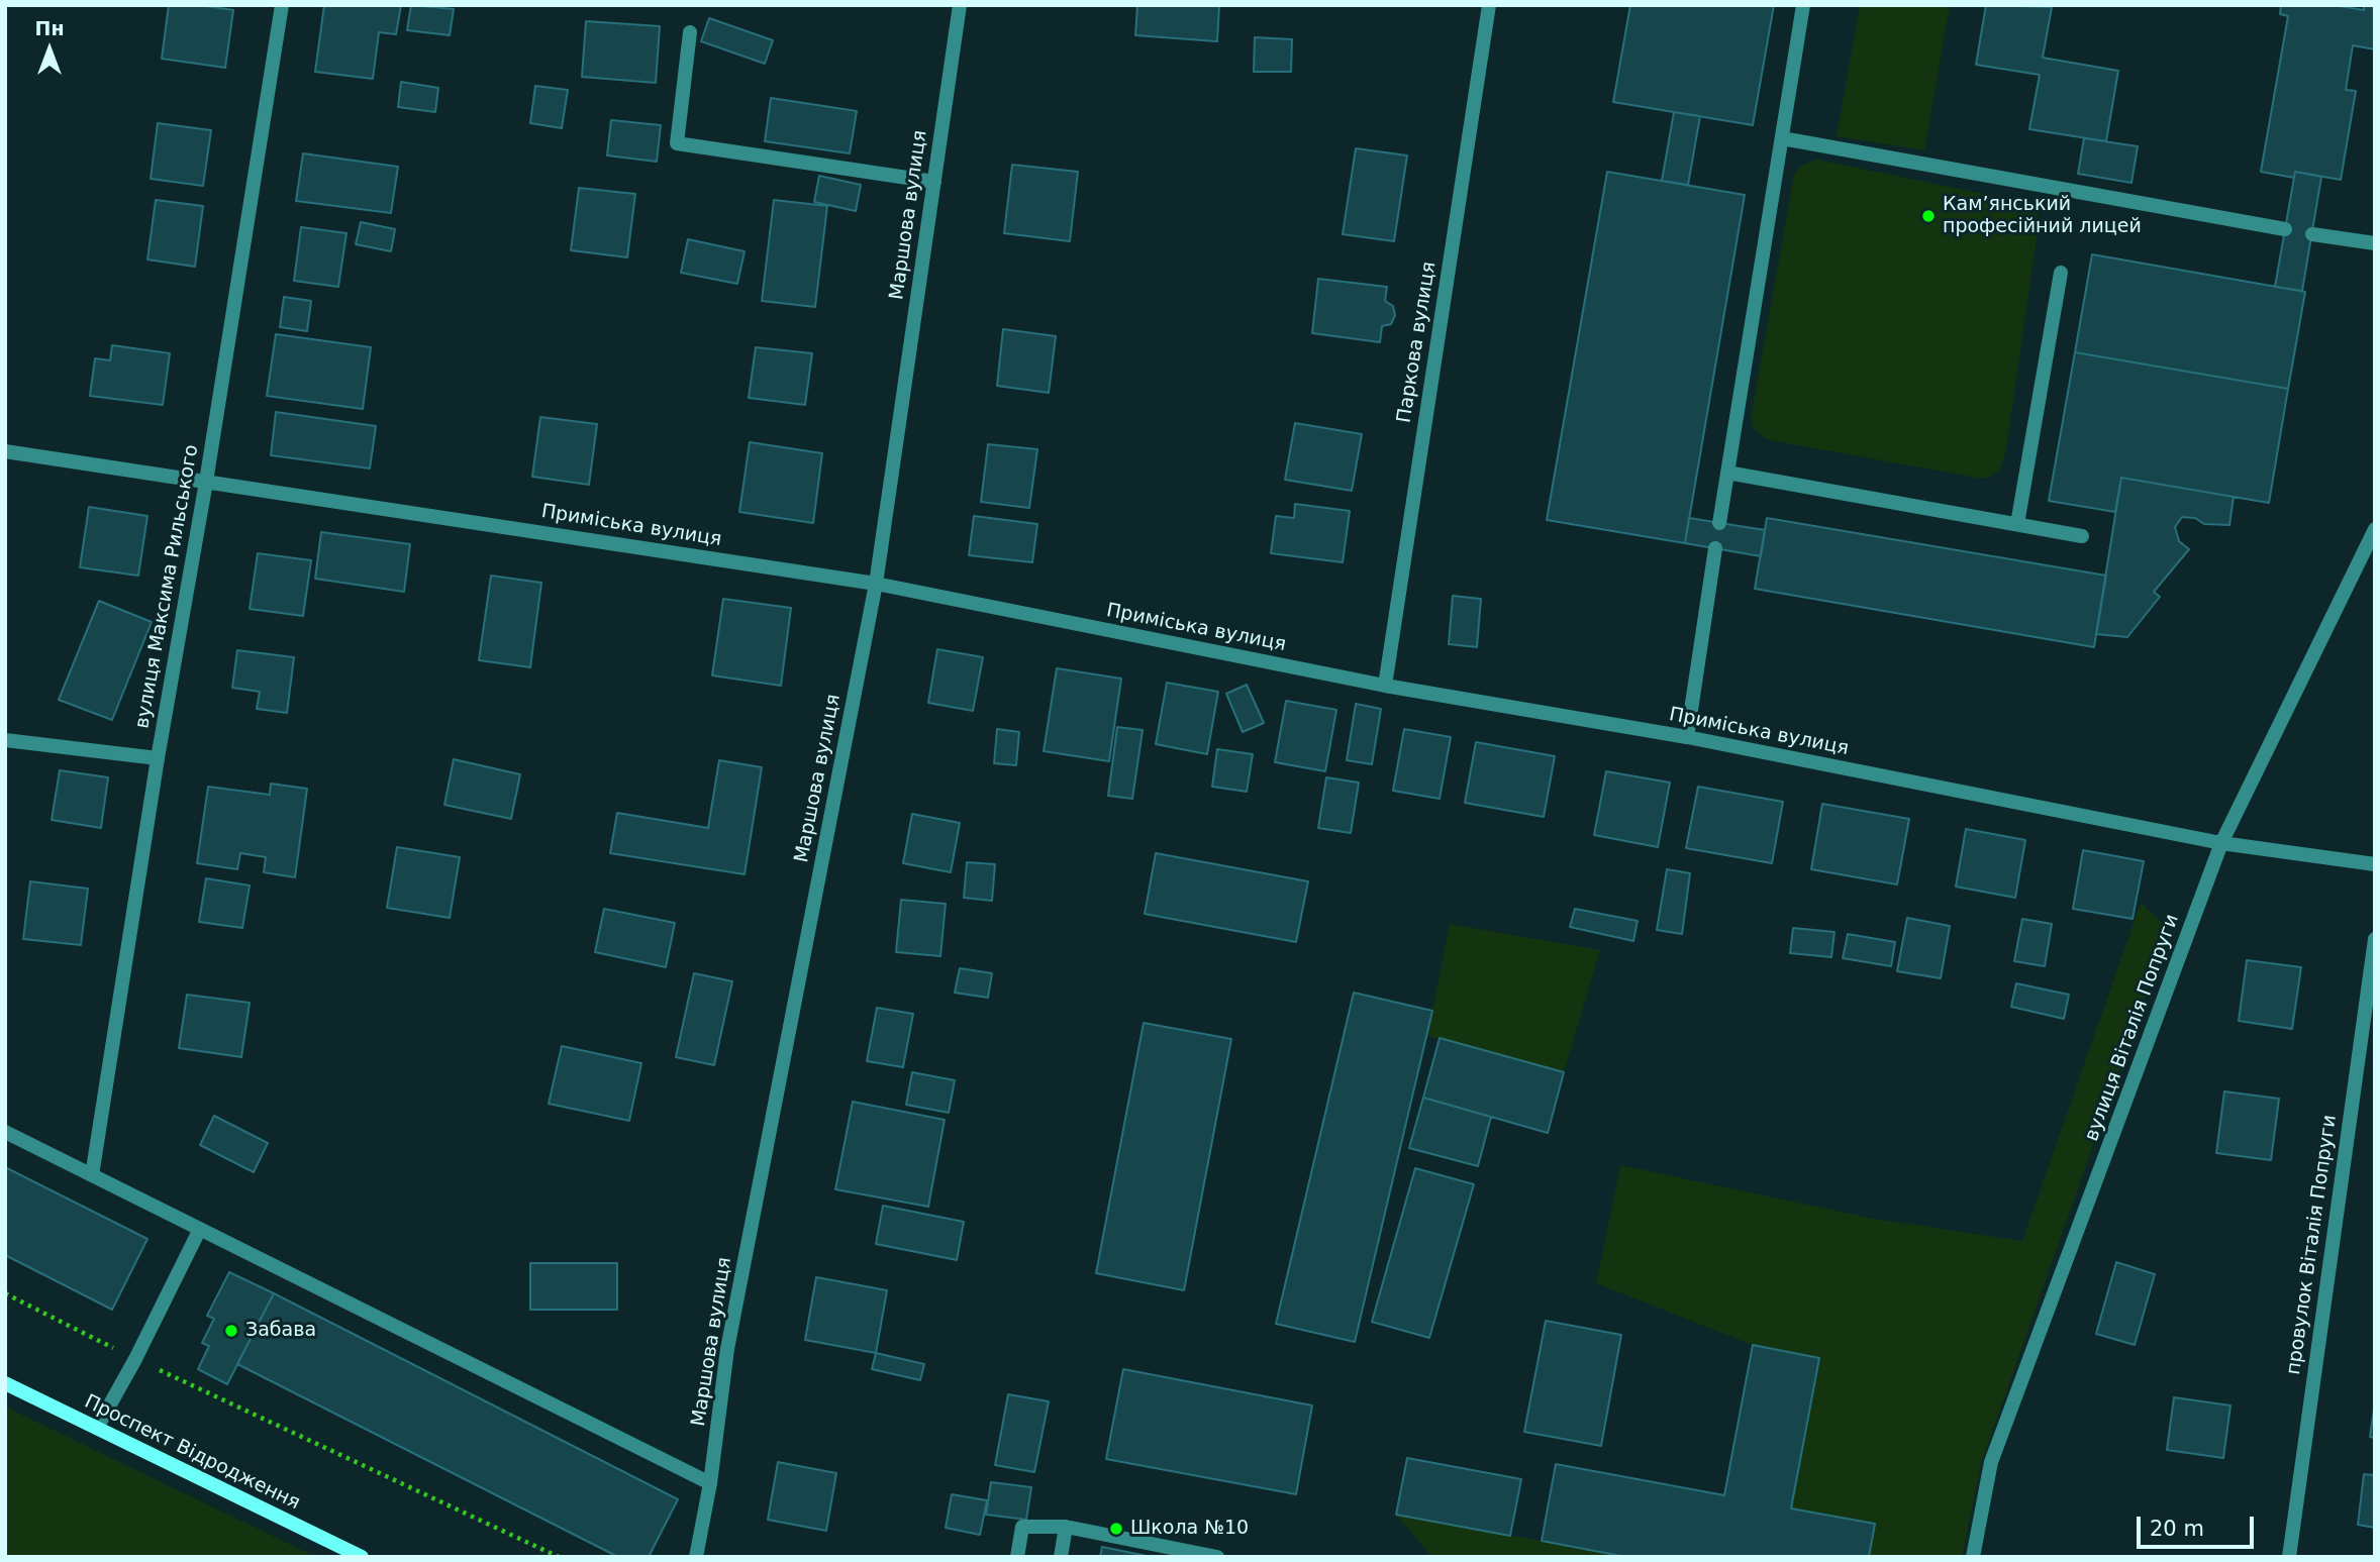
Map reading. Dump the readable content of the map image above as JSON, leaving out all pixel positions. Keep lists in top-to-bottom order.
{
  "streets": {
    "main road": ["Проспект Відродження"],
    "street": [
      "Маршова вулиця",
      "Паркова вулиця",
      "Приміська вулиця",
      "вулиця Максима Рильського",
      "вулиця Віталія Попруги",
      "провулок Віталія Попруги"
    ]
  },
  "crossings": [
    ["Маршова вулиця", "Приміська вулиця"],
    ["Паркова вулиця", "Приміська вулиця"],
    ["Приміська вулиця", "вулиця Максима Рильського"],
    ["Приміська вулиця", "вулиця Віталія Попруги"]
  ],
  "places": ["Кам’янський професійний лицей", "Забава", "Школа №10"],
  "scale_bar": "20 m",
  "north": "top"
}
